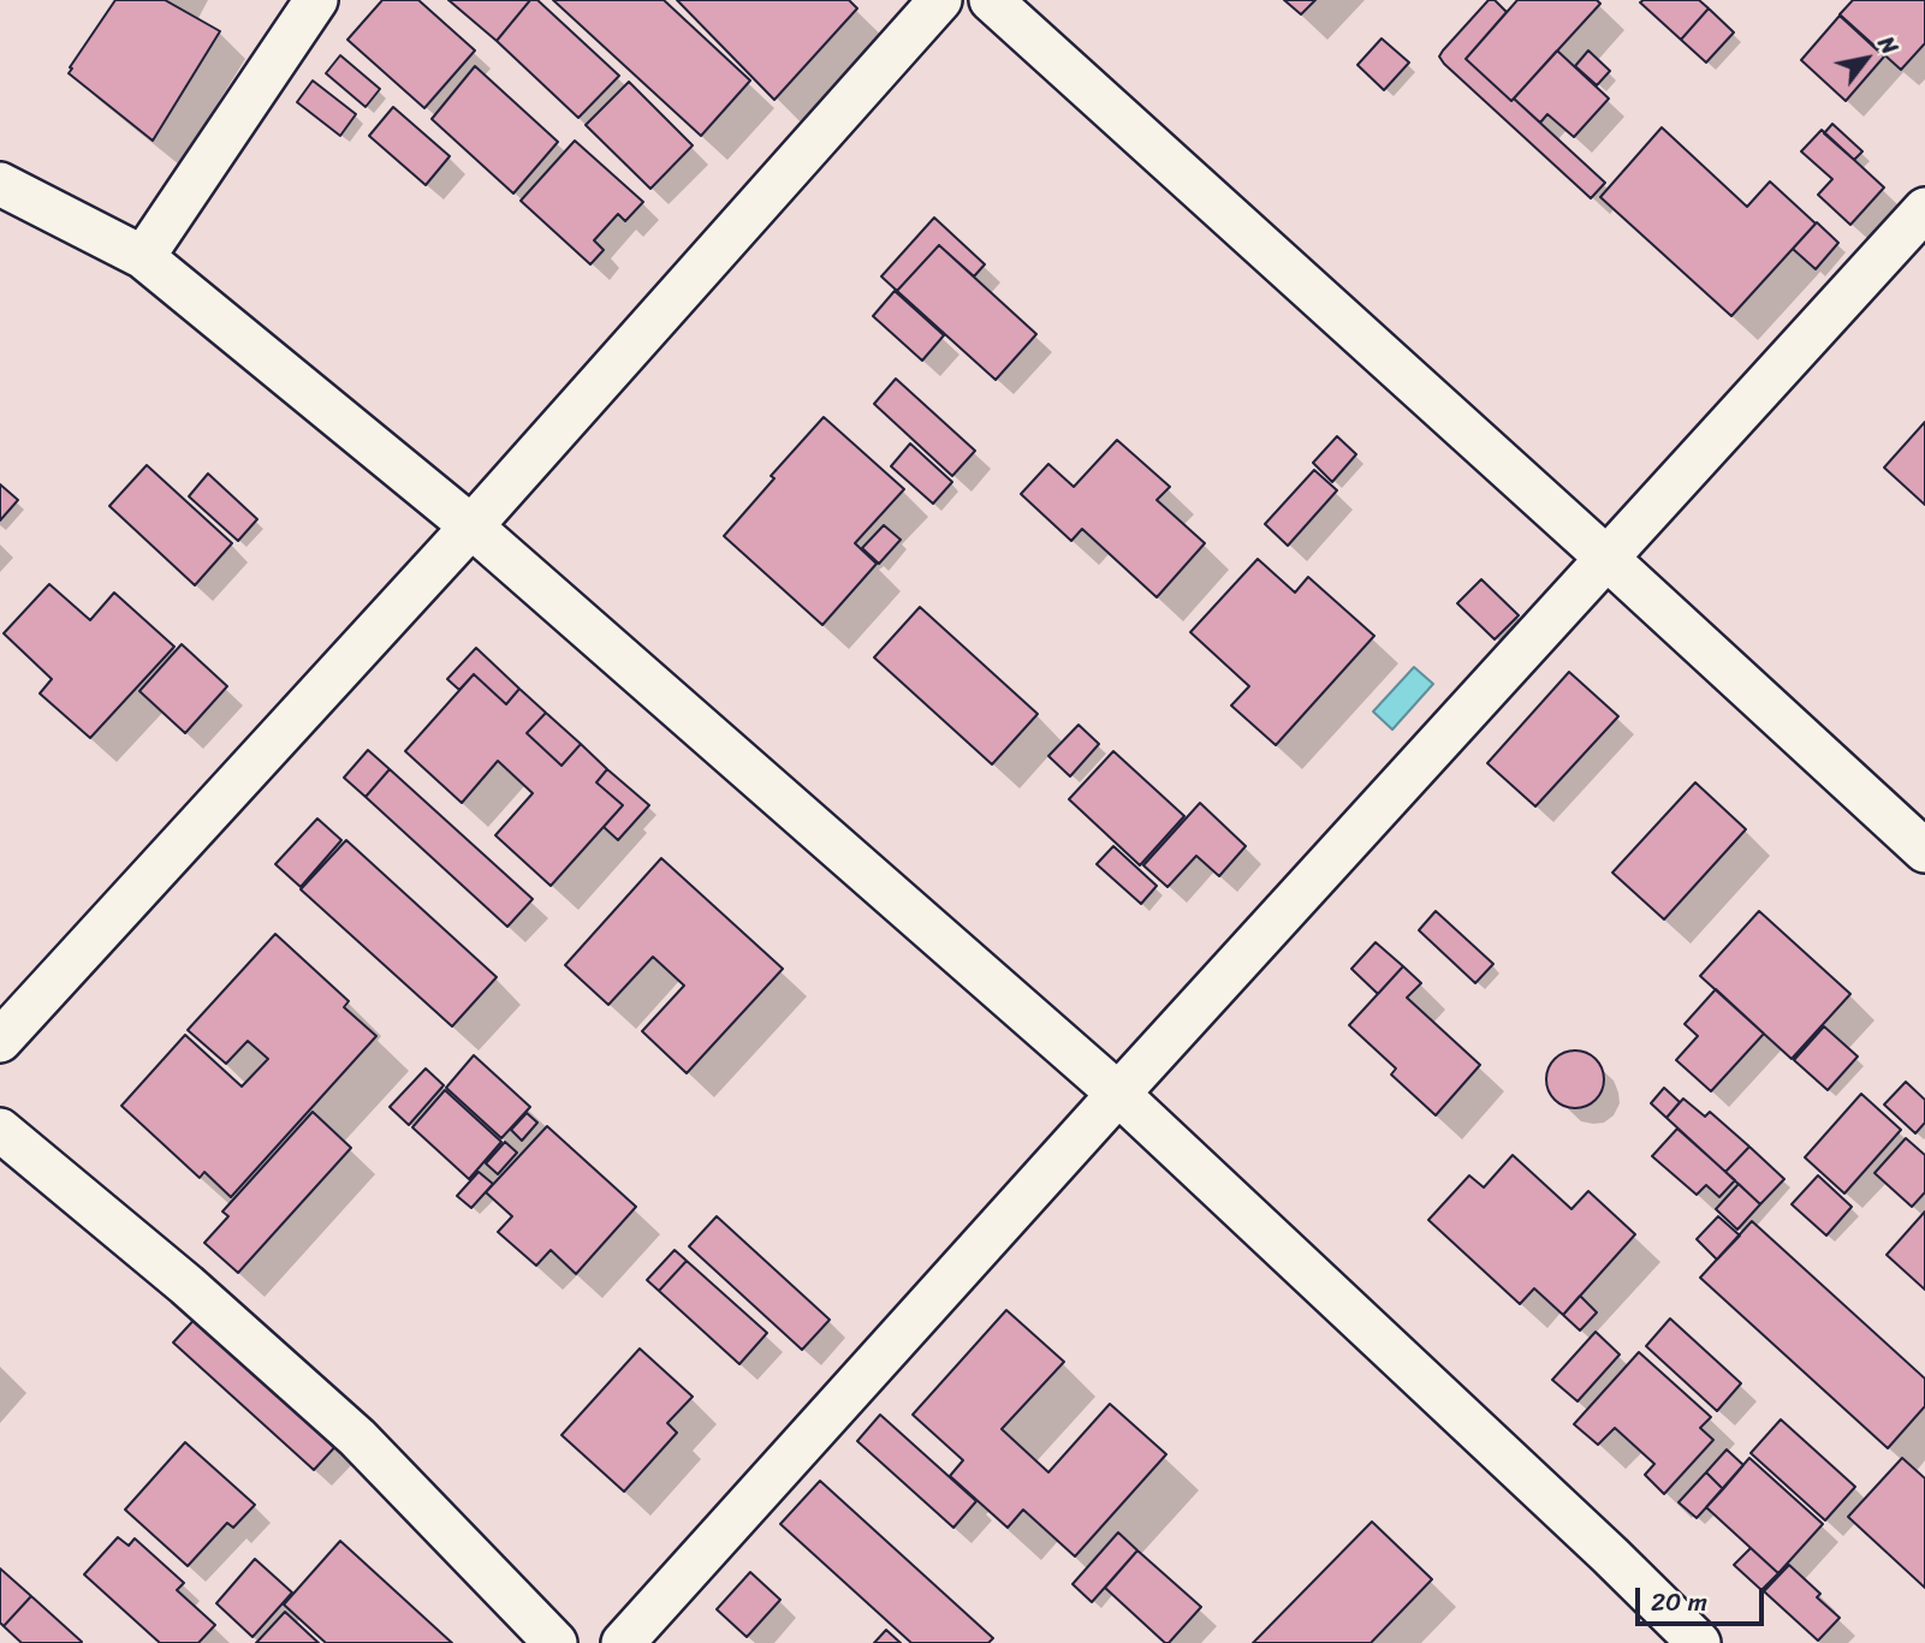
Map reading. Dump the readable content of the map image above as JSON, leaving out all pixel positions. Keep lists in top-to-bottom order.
{
  "scale_bar": "20 m",
  "north": "top right"
}
